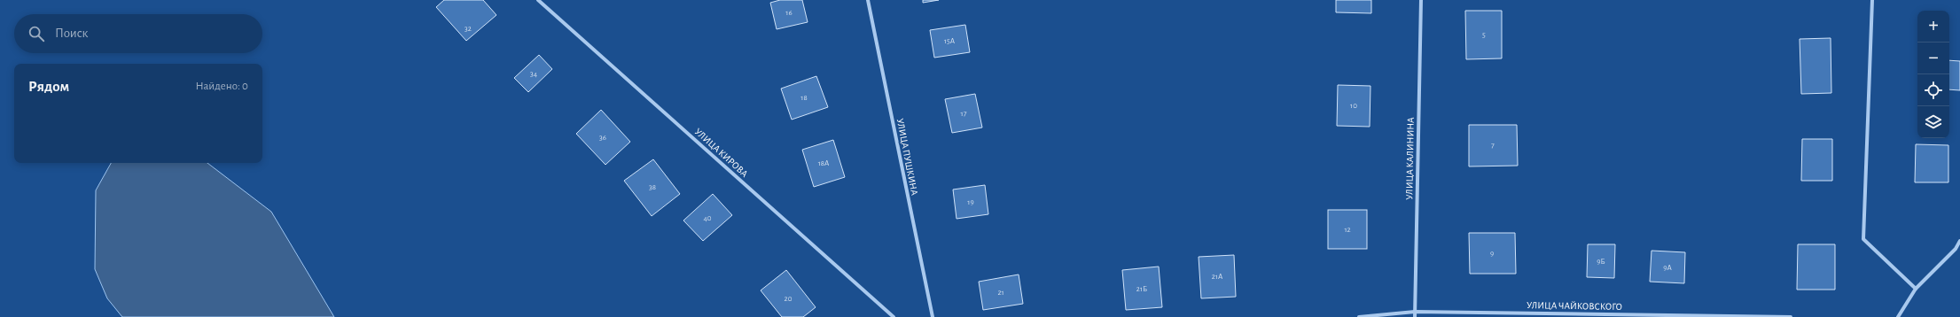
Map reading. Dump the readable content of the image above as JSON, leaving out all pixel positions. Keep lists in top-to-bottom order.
{
  "streets": {
    "street": [
      "УЛИЦА КИРОВА",
      "УЛИЦА ПУШКИНА",
      "УЛИЦА КАЛИНИНА",
      "УЛИЦА ЧАЙКОВСКОГО"
    ]
  },
  "crossings": [
    ["УЛИЦА КАЛИНИНА", "УЛИЦА ЧАЙКОВСКОГО"]
  ],
  "house_numbers": [
    "16",
    "32",
    "5",
    "15А",
    "34",
    "18",
    "10",
    "17",
    "36",
    "7",
    "18А",
    "38",
    "19",
    "40",
    "12",
    "9",
    "9Б",
    "9А",
    "21А",
    "21Б",
    "21",
    "20"
  ],
  "page": {
    "map_buttons": ["+", "−"],
    "search": "Поиск",
    "heading": ["Рядом", "Найдено: 0"]
  }
}
